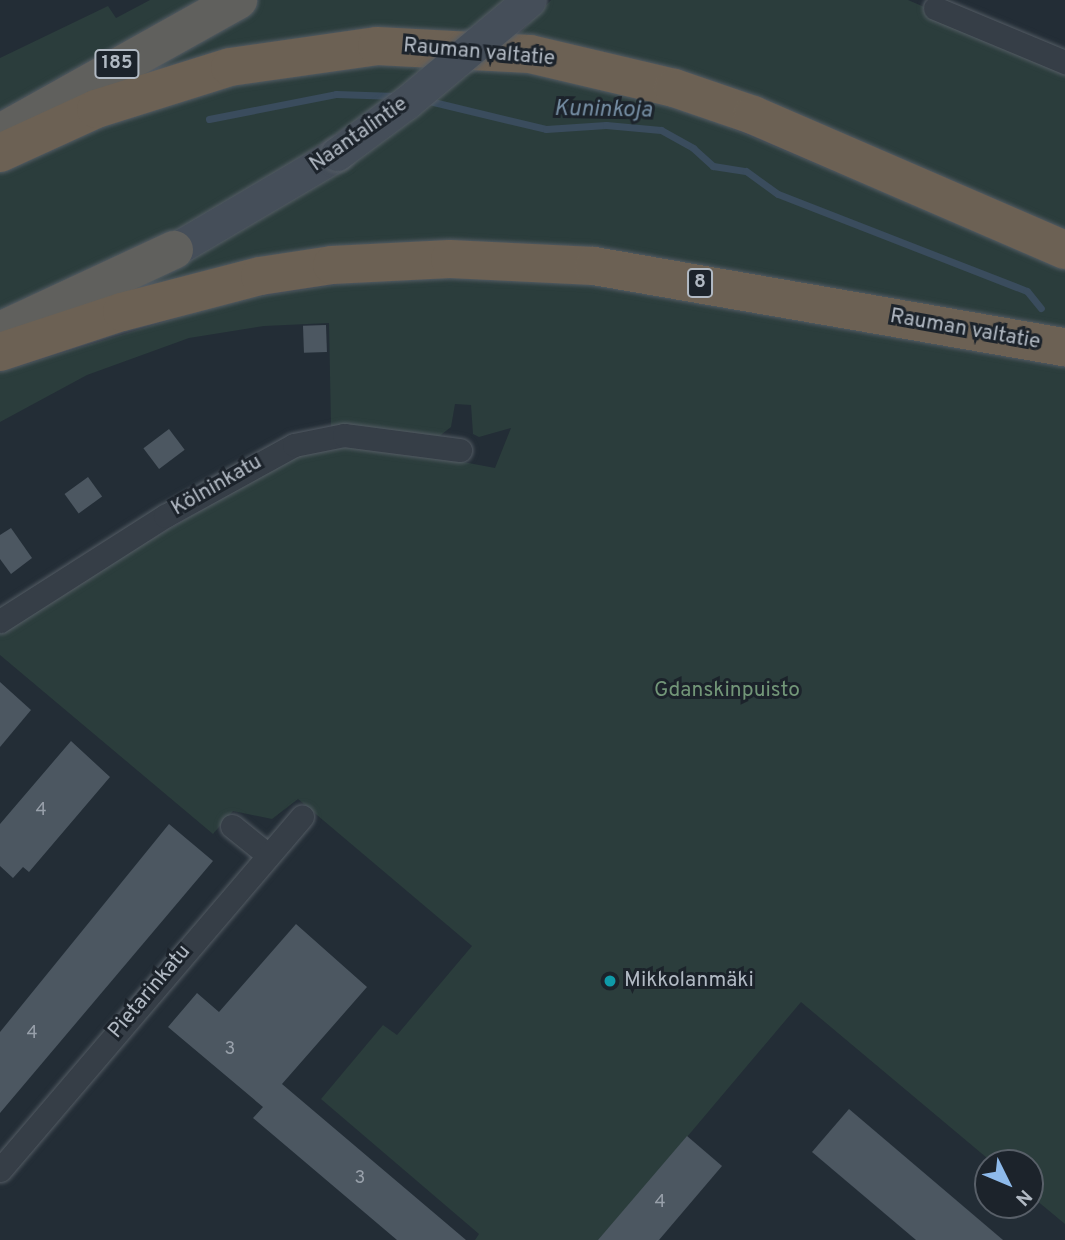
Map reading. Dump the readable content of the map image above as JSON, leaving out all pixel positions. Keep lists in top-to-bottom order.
{
  "streets": {
    "highway": ["Rauman valtatie", "185", "8"],
    "main road": ["Naantalintie"],
    "street": ["Kölninkatu", "Pietarinkatu"]
  },
  "water": ["Kuninkoja"],
  "parks": ["Gdanskinpuisto"],
  "places": ["Mikkolanmäki"],
  "house_numbers": [
    "4",
    "4",
    "3",
    "3",
    "4"
  ],
  "north": "bottom right"
}
